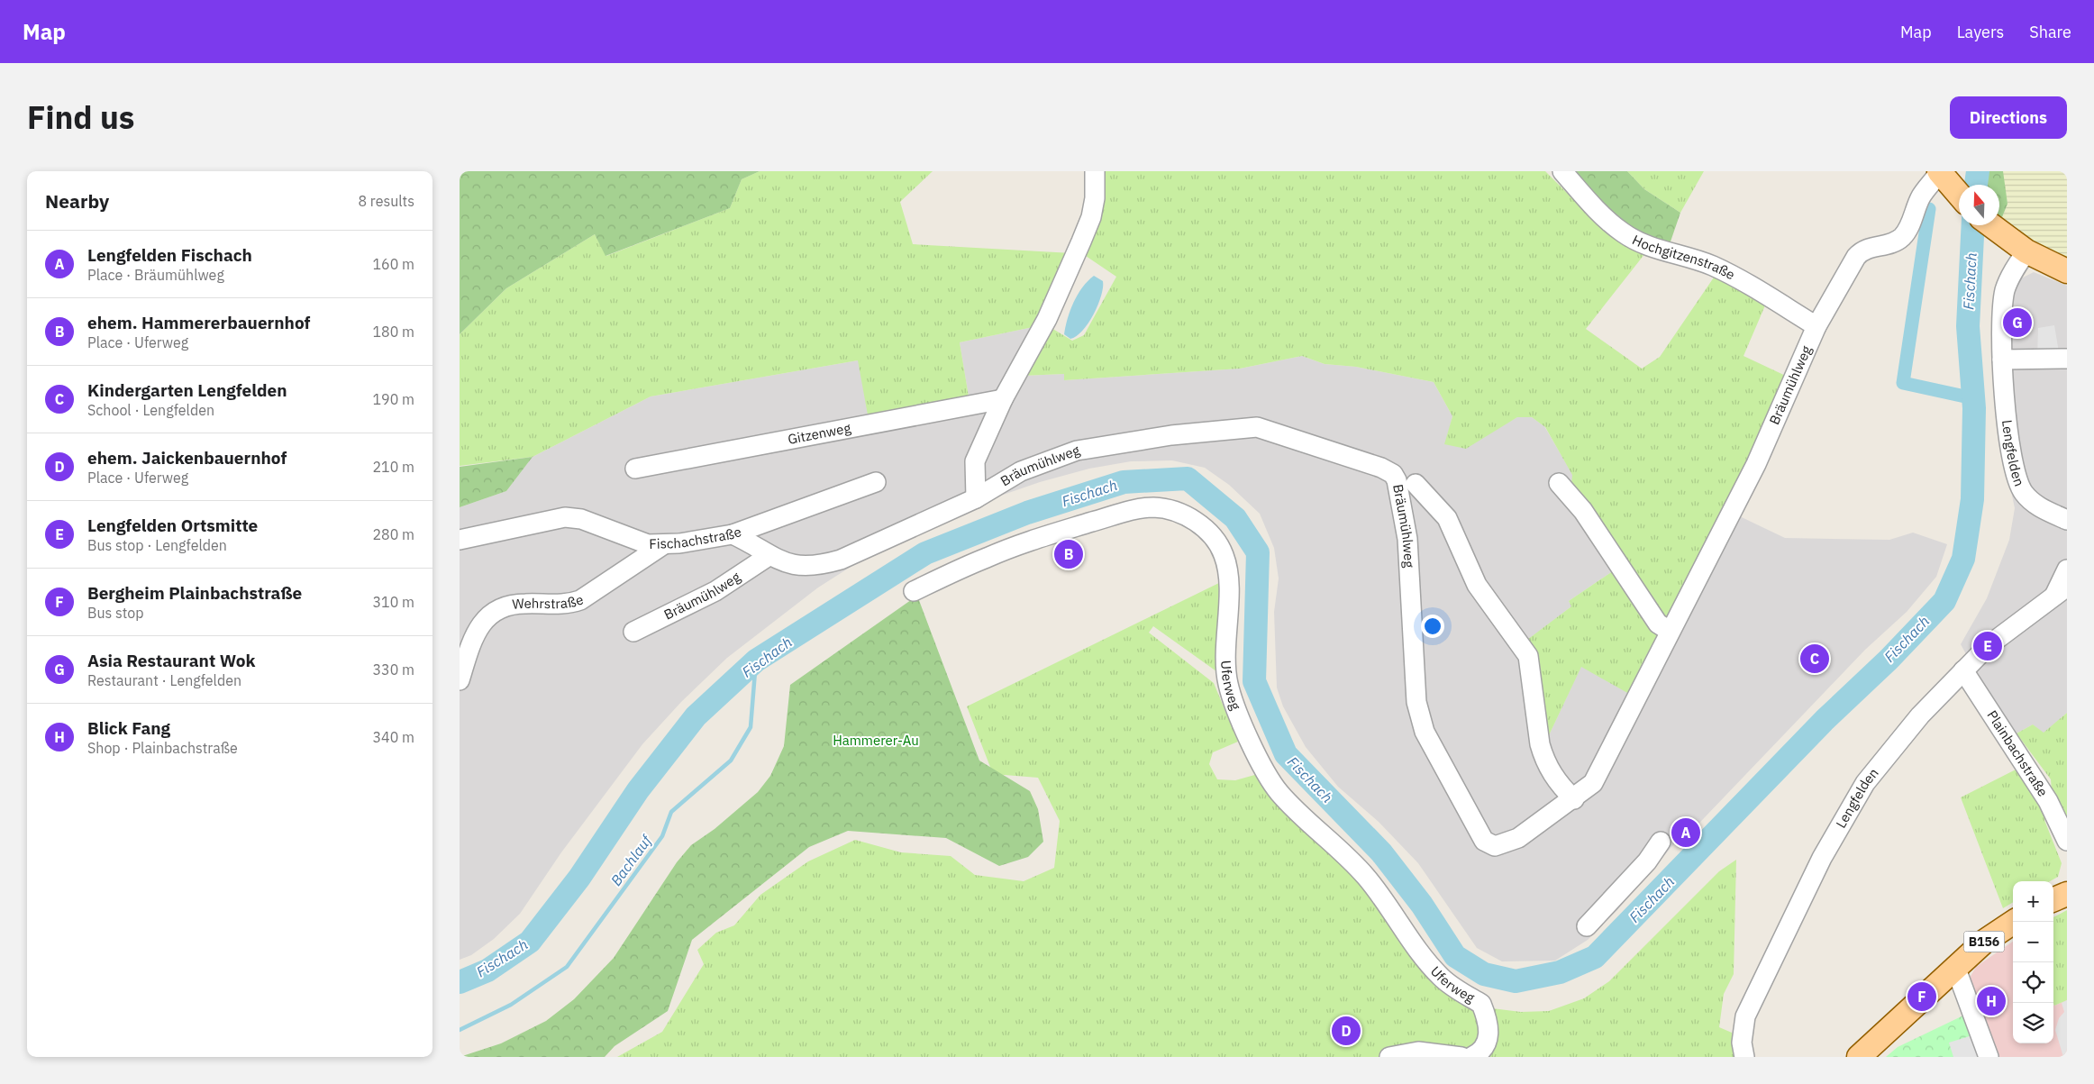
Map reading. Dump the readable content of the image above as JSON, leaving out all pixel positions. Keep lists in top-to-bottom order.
{
  "streets": {
    "main road": ["B156"],
    "street": [
      "Hochgitzenstraße",
      "Bräumühlweg",
      "Gitzenweg",
      "Lengfelden",
      "Fischachstraße",
      "Wehrstraße",
      "Uferweg",
      "Plainbachstraße"
    ]
  },
  "crossings": [
    ["Hochgitzenstraße", "Bräumühlweg"],
    ["Bräumühlweg", "Fischachstraße"],
    ["Lengfelden", "Plainbachstraße"],
    ["Fischachstraße", "Wehrstraße"]
  ],
  "water": ["Fischach", "Bachlauf"],
  "parks": ["Hammerer-Au"],
  "north": "top",
  "page": {
    "header": "Map",
    "nav": ["Map", "Layers", "Share"],
    "title": "Find us",
    "buttons": "Directions",
    "heading": ["Nearby", "8 results"],
    "list": [
      {
        "mark": "A",
        "name": "Lengfelden Fischach",
        "note": "Place · Bräumühlweg",
        "value": "160 m"
      },
      {
        "mark": "B",
        "name": "ehem. Hammererbauernhof",
        "note": "Place · Uferweg",
        "value": "180 m"
      },
      {
        "mark": "C",
        "name": "Kindergarten Lengfelden",
        "note": "School · Lengfelden",
        "value": "190 m"
      },
      {
        "mark": "D",
        "name": "ehem. Jaickenbauernhof",
        "note": "Place · Uferweg",
        "value": "210 m"
      },
      {
        "mark": "E",
        "name": "Lengfelden Ortsmitte",
        "note": "Bus stop · Lengfelden",
        "value": "280 m"
      },
      {
        "mark": "F",
        "name": "Bergheim Plainbachstraße",
        "note": "Bus stop",
        "value": "310 m"
      },
      {
        "mark": "G",
        "name": "Asia Restaurant Wok",
        "note": "Restaurant · Lengfelden",
        "value": "330 m"
      },
      {
        "mark": "H",
        "name": "Blick Fang",
        "note": "Shop · Plainbachstraße",
        "value": "340 m"
      }
    ],
    "pins": [
      "G",
      "B",
      "E",
      "C",
      "A",
      "F",
      "H",
      "D"
    ],
    "map_buttons": ["+", "−"]
  }
}
